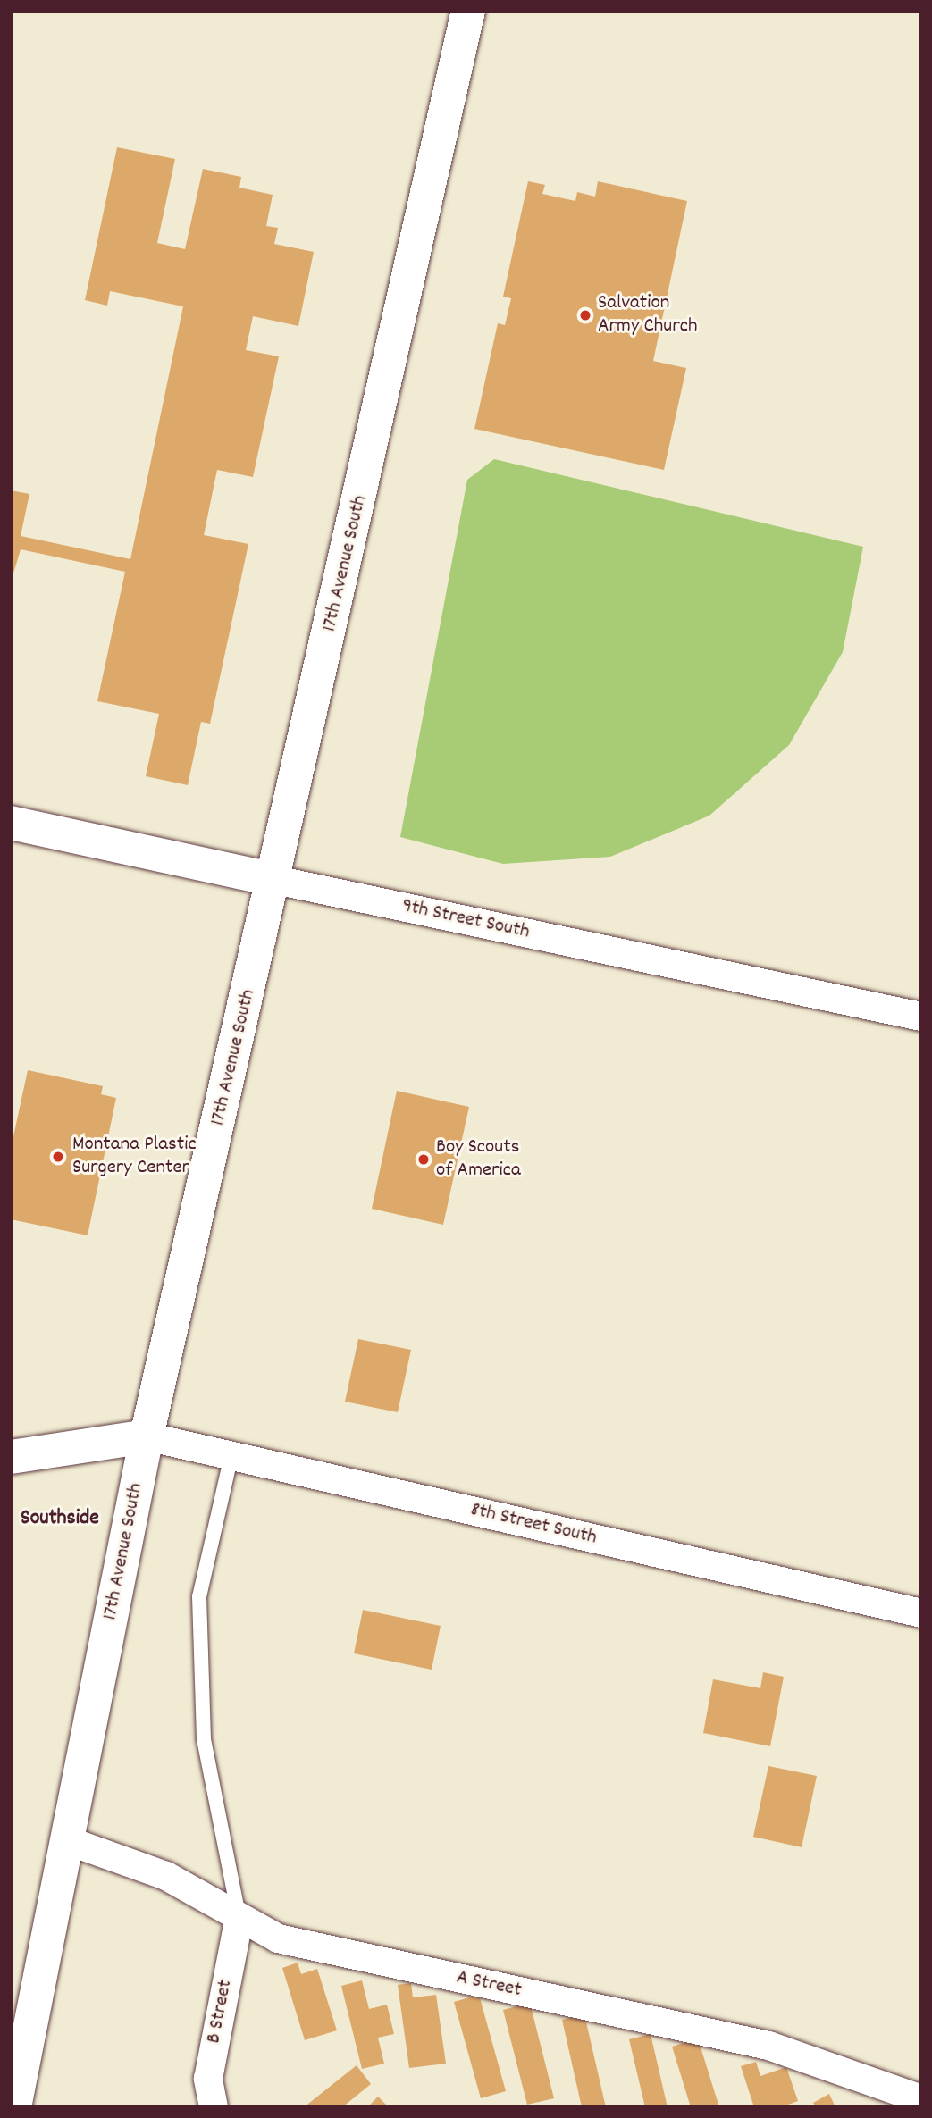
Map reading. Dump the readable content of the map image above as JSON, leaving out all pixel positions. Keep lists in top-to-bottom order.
{
  "streets": {
    "street": [
      "17th Avenue South",
      "9th Street South",
      "8th Street South",
      "A Street",
      "B Street"
    ]
  },
  "crossings": [
    ["17th Avenue South", "9th Street South"],
    ["17th Avenue South", "8th Street South"],
    ["17th Avenue South", "A Street"],
    ["A Street", "B Street"]
  ],
  "districts": ["Southside"],
  "places": ["Salvation Army Church", "Montana Plastic Surgery Center", "Boy Scouts of America"]
}
